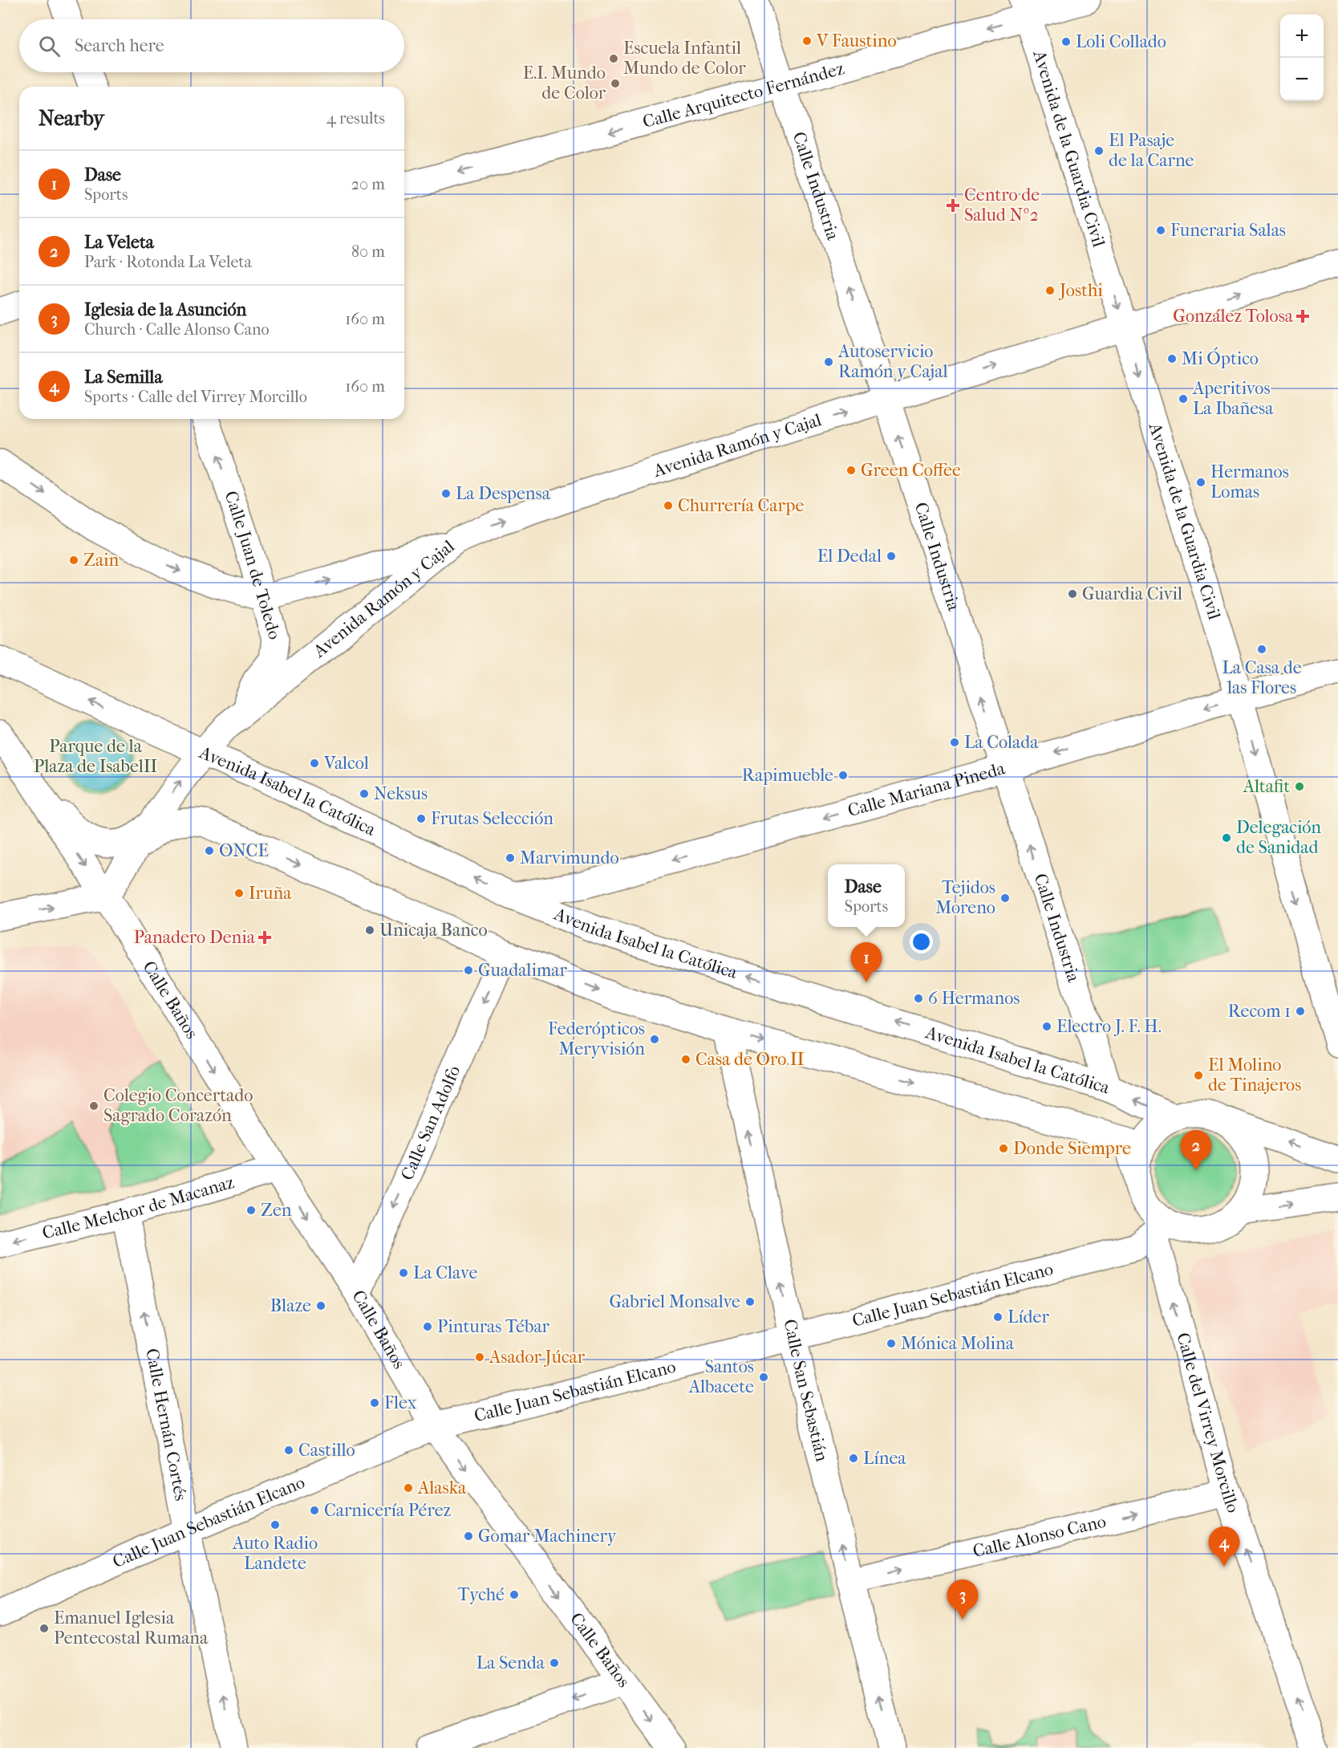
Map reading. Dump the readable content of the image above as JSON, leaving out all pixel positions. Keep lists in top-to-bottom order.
{
  "streets": {
    "street": [
      "Calle Arquitecto Fernández",
      "Avenida de la Guardia Civil",
      "Calle Industria",
      "Avenida Ramón y Cajal",
      "Calle Juan de Toledo",
      "Calle Mariana Pineda",
      "Avenida Isabel la Católica",
      "Calle Baños",
      "Calle San Adolfo",
      "Calle Melchor de Macanaz",
      "Calle Juan Sebastián Elcano",
      "Calle San Sebastián",
      "Calle del Virrey Morcillo",
      "Calle Hernán Cortés",
      "Calle Alonso Cano"
    ]
  },
  "crossings": [
    ["Calle Arquitecto Fernández", "Avenida de la Guardia Civil"],
    ["Calle Arquitecto Fernández", "Calle Industria"],
    ["Avenida de la Guardia Civil", "Avenida Ramón y Cajal"],
    ["Avenida de la Guardia Civil", "Calle Mariana Pineda"],
    ["Calle Industria", "Avenida Ramón y Cajal"],
    ["Calle Industria", "Calle Mariana Pineda"],
    ["Calle Industria", "Avenida Isabel la Católica"],
    ["Avenida Ramón y Cajal", "Calle Juan de Toledo"],
    ["Avenida Ramón y Cajal", "Avenida Isabel la Católica"],
    ["Calle Mariana Pineda", "Avenida Isabel la Católica"],
    ["Avenida Isabel la Católica", "Calle Juan Sebastián Elcano"],
    ["Avenida Isabel la Católica", "Calle del Virrey Morcillo"],
    ["Calle Baños", "Calle San Adolfo"],
    ["Calle Baños", "Calle Melchor de Macanaz"],
    ["Calle Baños", "Calle Juan Sebastián Elcano"],
    ["Calle Melchor de Macanaz", "Calle Hernán Cortés"],
    ["Calle Juan Sebastián Elcano", "Calle San Sebastián"],
    ["Calle Juan Sebastián Elcano", "Calle del Virrey Morcillo"],
    ["Calle Juan Sebastián Elcano", "Calle Hernán Cortés"],
    ["Calle San Sebastián", "Calle Alonso Cano"],
    ["Calle del Virrey Morcillo", "Calle Alonso Cano"]
  ],
  "one_way": [
    "Calle Arquitecto Fernández",
    "Avenida de la Guardia Civil",
    "Calle Industria",
    "Avenida Ramón y Cajal",
    "Calle Juan de Toledo",
    "Calle Mariana Pineda",
    "Calle Baños",
    "Calle San Adolfo",
    "Calle Melchor de Macanaz",
    "Calle San Sebastián",
    "Calle del Virrey Morcillo",
    "Calle Hernán Cortés",
    "Calle Alonso Cano"
  ],
  "parks": ["Parque de la Plaza de IsabelII"],
  "places": {
    "other": [
      "V Faustino",
      "Loli Collado",
      "Escuela Infantil Mundo de Color",
      "E.I. Mundo de Color",
      "El Pasaje de la Carne",
      "Funeraria Salas",
      "Josthi",
      "Mi Óptico",
      "Autoservicio Ramón y Cajal",
      "Aperitivos La Ibañesa",
      "Green Coffee",
      "Hermanos Lomas",
      "La Despensa",
      "Churrería Carpe",
      "El Dedal",
      "Zain",
      "Guardia Civil",
      "La Casa de las Flores",
      "La Colada",
      "Valcol",
      "Rapimueble",
      "Altafit",
      "Neksus",
      "Frutas Selección",
      "Delegación de Sanidad",
      "ONCE",
      "Marvimundo",
      "Iruña",
      "Tejidos Moreno",
      "Unicaja Banco",
      "Guadalimar",
      "6 Hermanos",
      "Recom 1",
      "Electro J. F. H.",
      "Federópticos Meryvisión",
      "Casa de Oro II",
      "El Molino de Tinajeros",
      "Colegio Concertado Sagrado Corazón",
      "Donde Siempre",
      "Zen",
      "La Clave",
      "Gabriel Monsalve",
      "Blaze",
      "Líder",
      "Pinturas Tébar",
      "Mónica Molina",
      "Asador Júcar",
      "Santos Albacete",
      "Flex",
      "Castillo",
      "Línea",
      "Alaska",
      "Carnicería Pérez",
      "Auto Radio Landete",
      "Gomar Machinery",
      "Tyché",
      "Emanuel Iglesia Pentecostal Rumana",
      "La Senda"
    ],
    "health": ["Centro de Salud Nº2", "González Tolosa", "Panadero Denia"]
  },
  "page": {
    "map_buttons": ["+", "−"],
    "search": "Search here",
    "heading": ["Nearby", "4 results"],
    "list": [
      {
        "mark": "1",
        "name": "Dase",
        "note": "Sports",
        "value": "20 m"
      },
      {
        "mark": "2",
        "name": "La Veleta",
        "note": "Park · Rotonda La Veleta",
        "value": "80 m"
      },
      {
        "mark": "3",
        "name": "Iglesia de la Asunción",
        "note": "Church · Calle Alonso Cano",
        "value": "160 m"
      },
      {
        "mark": "4",
        "name": "La Semilla",
        "note": "Sports · Calle del Virrey Morcillo",
        "value": "160 m"
      }
    ],
    "popup": ["Dase", "Sports"],
    "pins": [
      "1",
      "2",
      "4",
      "3"
    ]
  }
}
